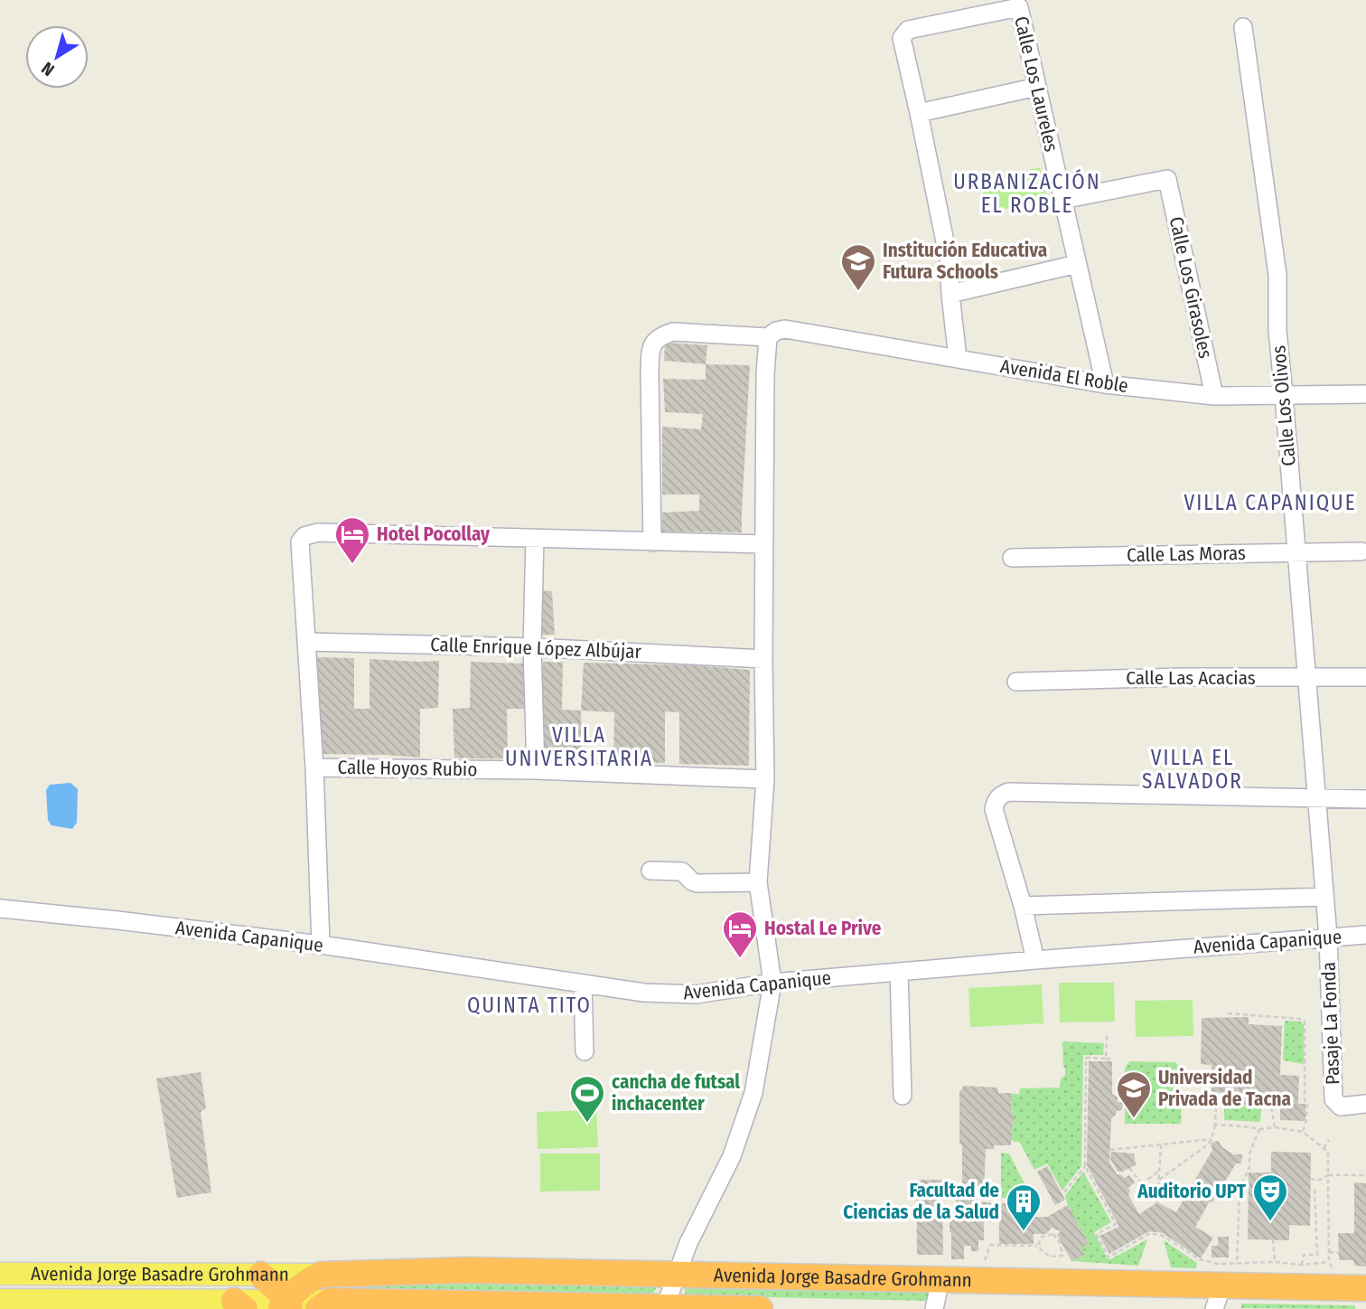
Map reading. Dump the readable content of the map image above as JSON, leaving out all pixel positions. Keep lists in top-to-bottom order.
{
  "streets": {
    "highway": ["Avenida Jorge Basadre Grohmann"],
    "street": [
      "Calle Los Laureles",
      "Calle Los Girasoles",
      "Avenida El Roble",
      "Calle Los Olivos",
      "Calle Las Moras",
      "Calle Enrique López Albújar",
      "Calle Las Acacias",
      "Calle Hoyos Rubio",
      "Avenida Capanique",
      "Pasaje La Fonda"
    ]
  },
  "crossings": [
    ["Calle Los Laureles", "Calle Los Girasoles"],
    ["Calle Los Laureles", "Avenida El Roble"],
    ["Calle Los Girasoles", "Avenida El Roble"],
    ["Avenida El Roble", "Calle Los Olivos"],
    ["Calle Los Olivos", "Calle Las Moras"],
    ["Calle Los Olivos", "Calle Las Acacias"],
    ["Calle Los Olivos", "Avenida Capanique"],
    ["Calle Los Olivos", "Pasaje La Fonda"],
    ["Avenida Capanique", "Pasaje La Fonda"]
  ],
  "districts": [
    "URBANIZACIÓN EL ROBLE",
    "VILLA CAPANIQUE",
    "VILLA UNIVERSITARIA",
    "VILLA EL SALVADOR",
    "QUINTA TITO"
  ],
  "places": {
    "school or university": ["Institución Educativa Futura Schools", "Universidad Privada de Tacna"],
    "hotel": ["Hotel Pocollay", "Hostal Le Prive"],
    "sports": ["cancha de futsal inchacenter"],
    "theatre": ["Auditorio UPT"],
    "building": ["Facultad de Ciencias de la Salud"]
  },
  "north": "bottom left"
}
